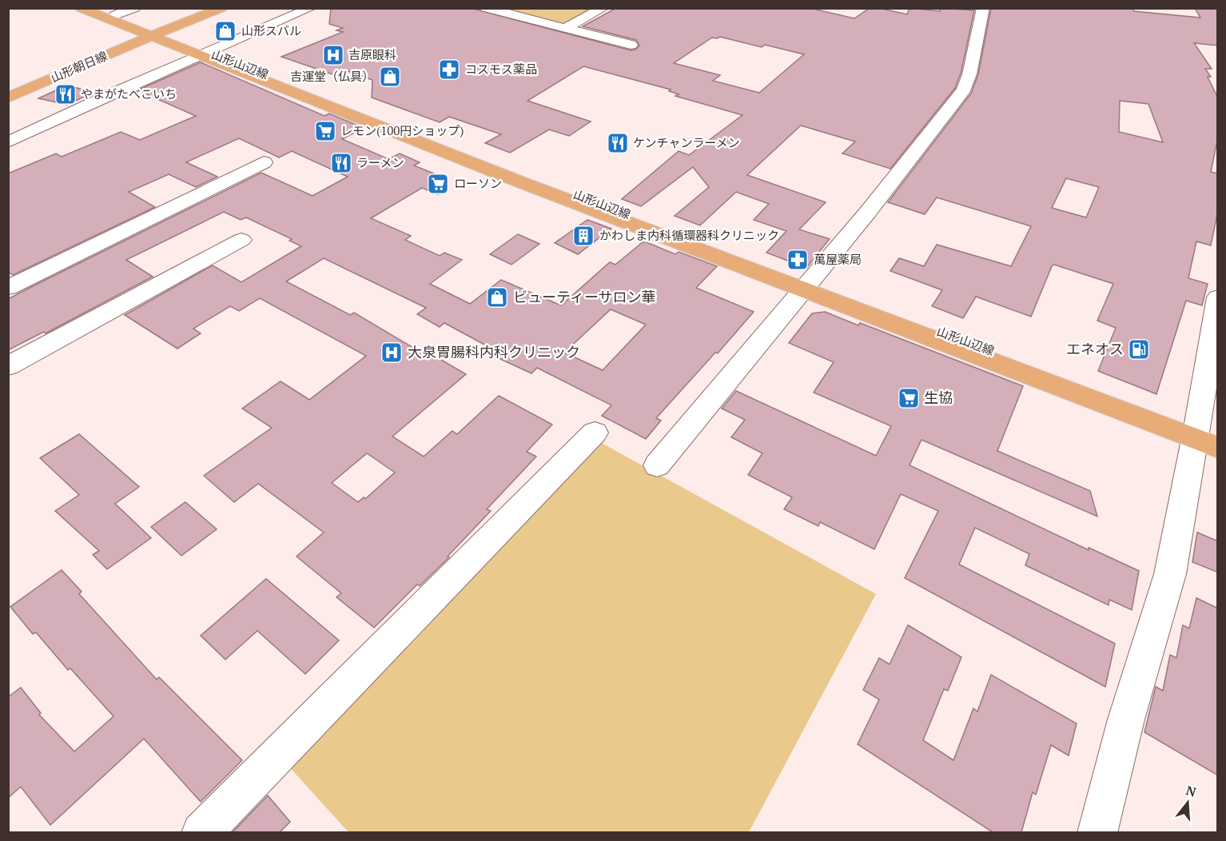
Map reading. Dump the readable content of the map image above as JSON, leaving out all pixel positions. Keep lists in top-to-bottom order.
{
  "streets": {
    "main road": ["山形山辺線", "山形朝日線"]
  },
  "crossings": [
    ["山形山辺線", "山形朝日線"]
  ],
  "places": {
    "shop": ["山形スバル", "吉運堂（仏具）", "ビューティーサロン華"],
    "hospital": ["吉原眼科", "大泉胃腸科内科クリニック"],
    "pharmacy": ["コスモス薬品", "萬屋薬局"],
    "restaurant": ["やまがたべこいち", "ケンチャンラーメン", "ラーメン"],
    "supermarket": ["レモン(100円ショップ)", "ローソン", "生協"],
    "building": ["かわしま内科循環器科クリニック"],
    "fuel station": ["エネオス"]
  },
  "north": "top"
}
